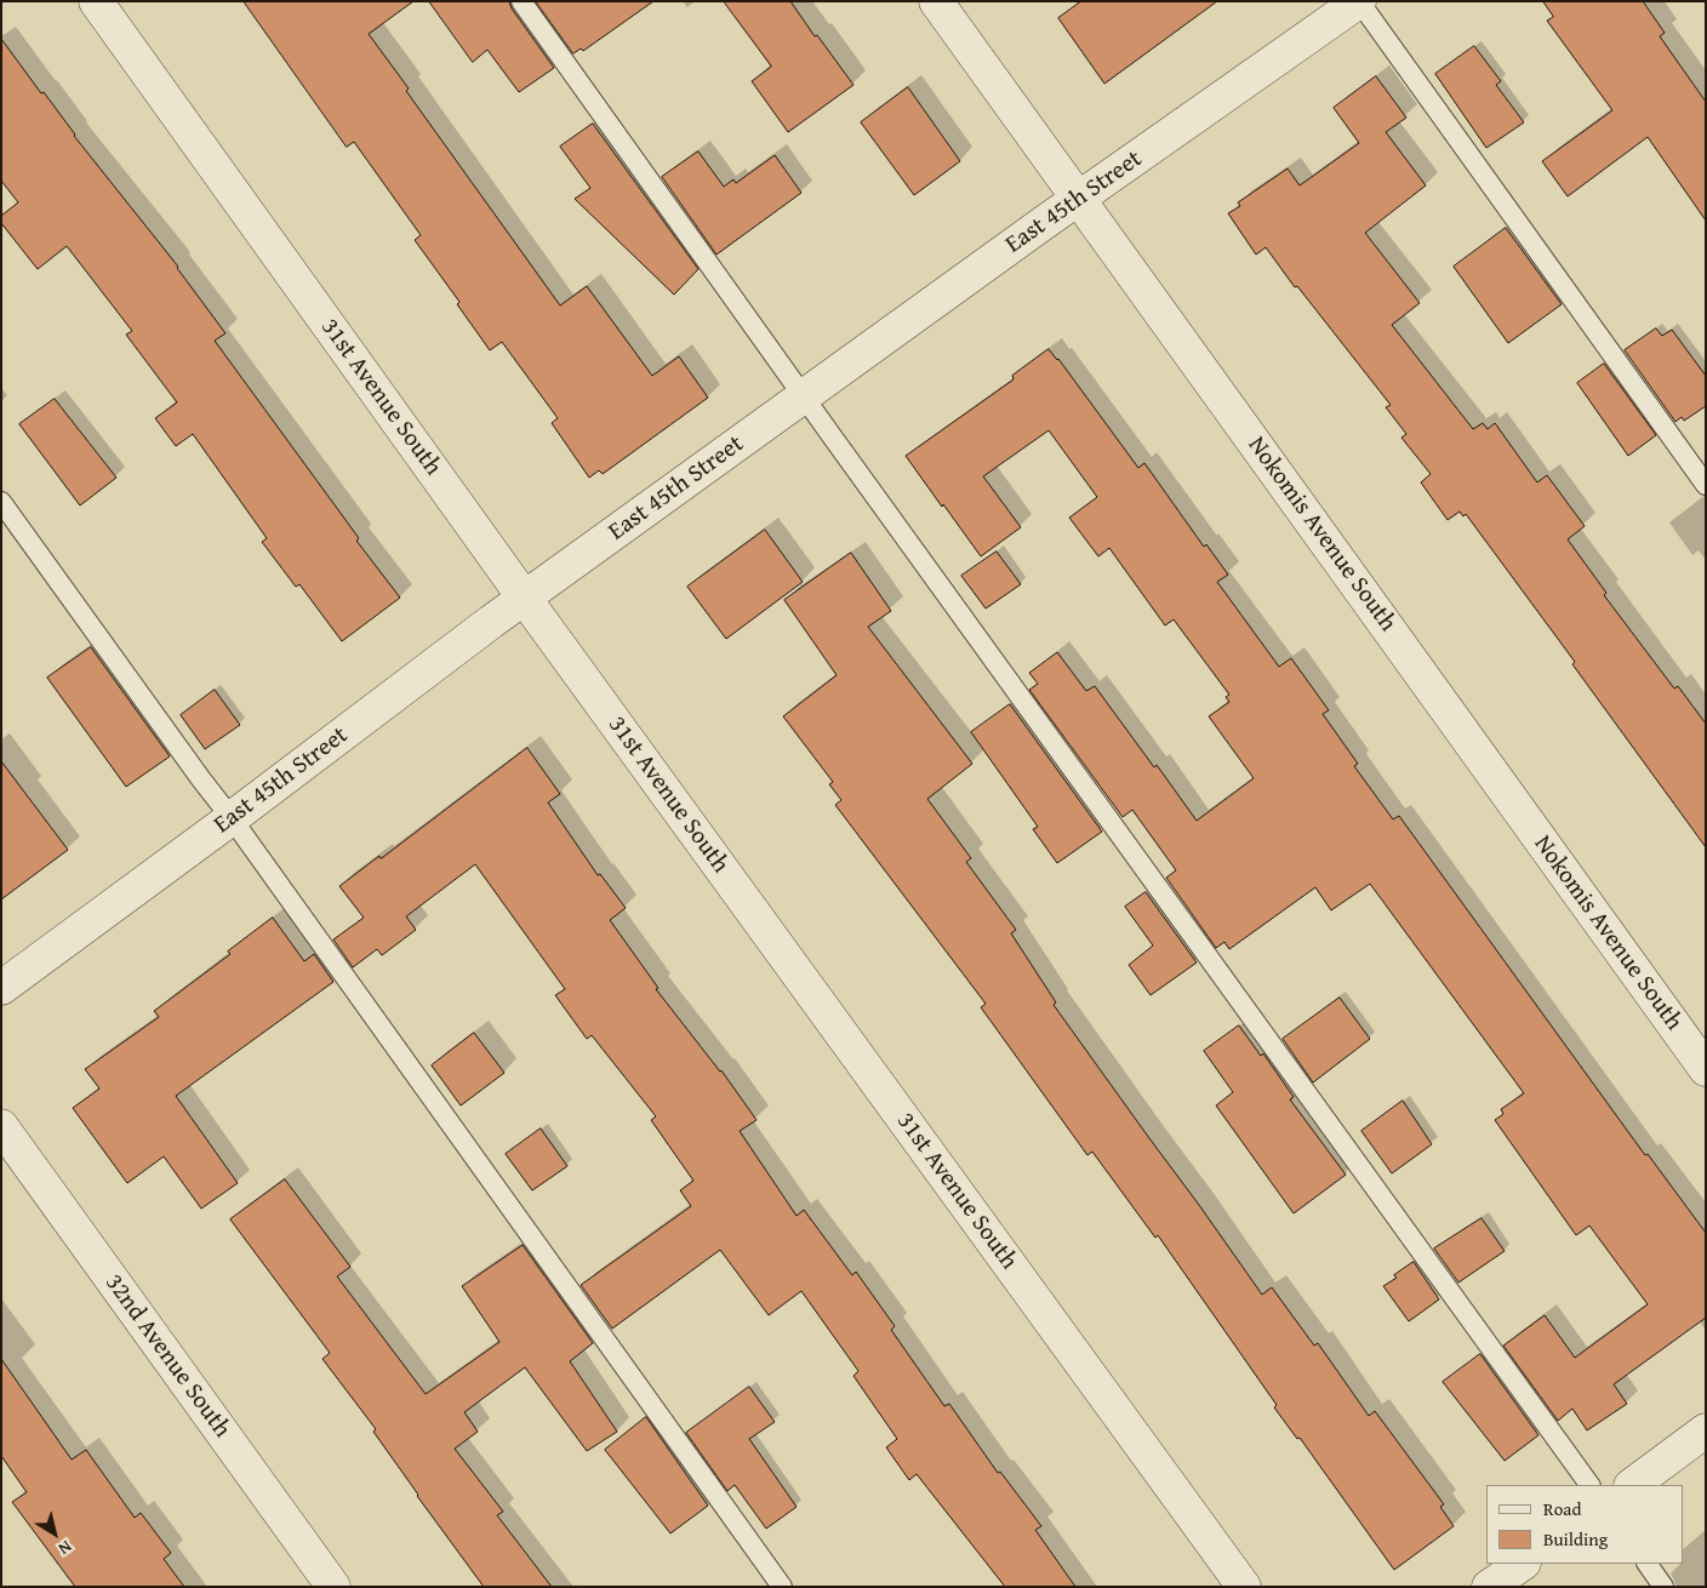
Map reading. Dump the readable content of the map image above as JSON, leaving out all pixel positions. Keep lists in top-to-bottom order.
{
  "streets": {
    "street": [
      "East 45th Street",
      "31st Avenue South",
      "Nokomis Avenue South",
      "32nd Avenue South"
    ]
  },
  "crossings": [
    ["East 45th Street", "31st Avenue South"],
    ["East 45th Street", "Nokomis Avenue South"]
  ],
  "legend": ["Road", "Building"],
  "north": "bottom right"
}
